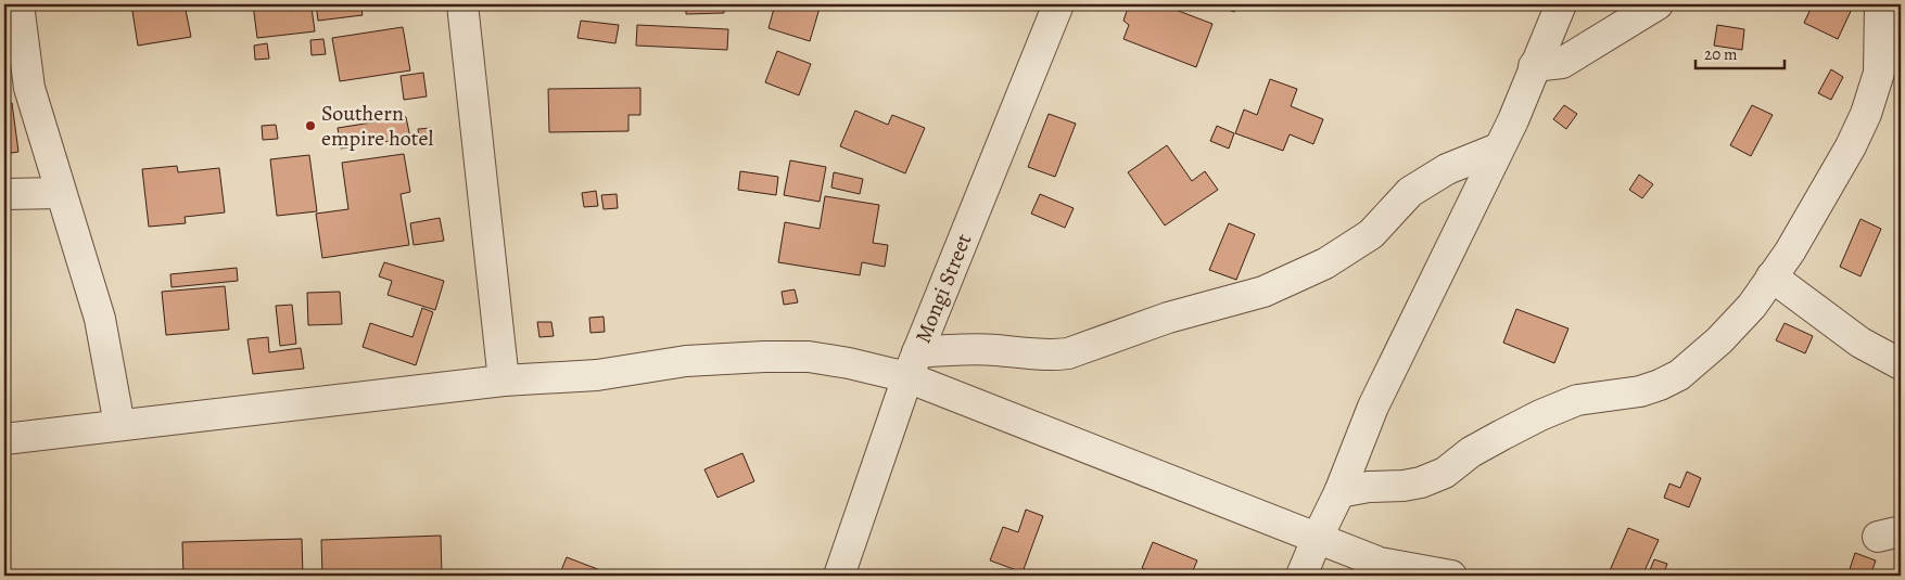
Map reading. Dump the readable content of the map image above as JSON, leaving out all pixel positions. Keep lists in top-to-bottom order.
{
  "streets": {
    "street": ["Mongi Street"]
  },
  "places": ["Southern empire hotel"],
  "scale_bar": "20 m"
}
